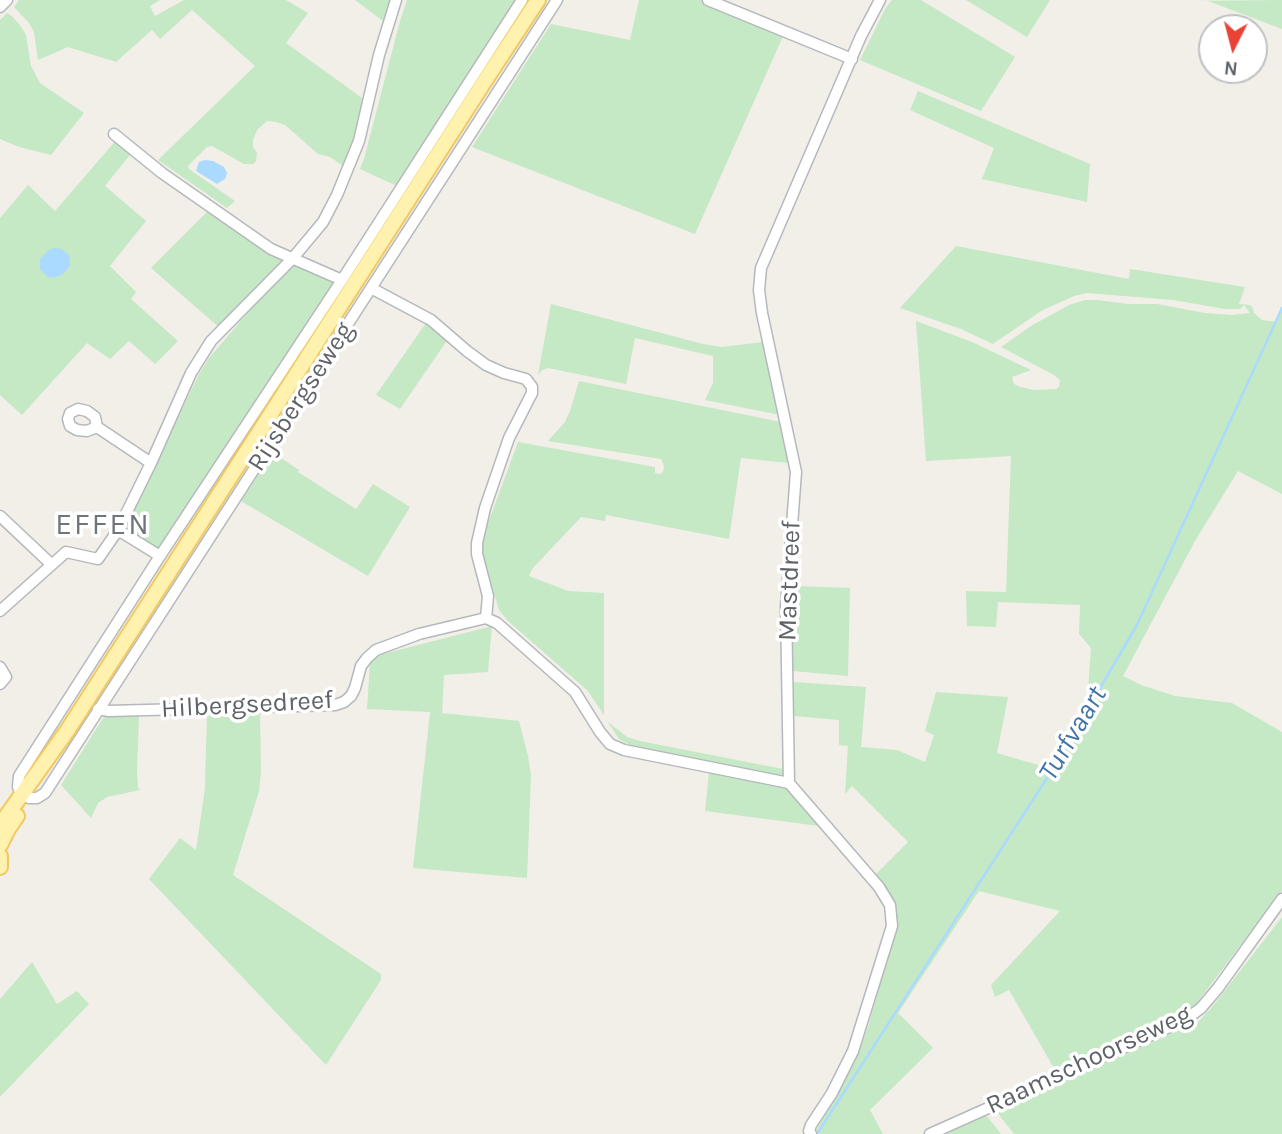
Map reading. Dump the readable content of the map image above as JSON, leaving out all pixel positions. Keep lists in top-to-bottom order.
{
  "streets": {
    "main road": ["Rijsbergseweg"],
    "street": ["Mastdreef", "Hilbergsedreef", "Raamschoorseweg"]
  },
  "crossings": [
    ["Rijsbergseweg", "Hilbergsedreef"]
  ],
  "districts": ["EFFEN"],
  "water": ["Turfvaart"],
  "north": "bottom"
}
